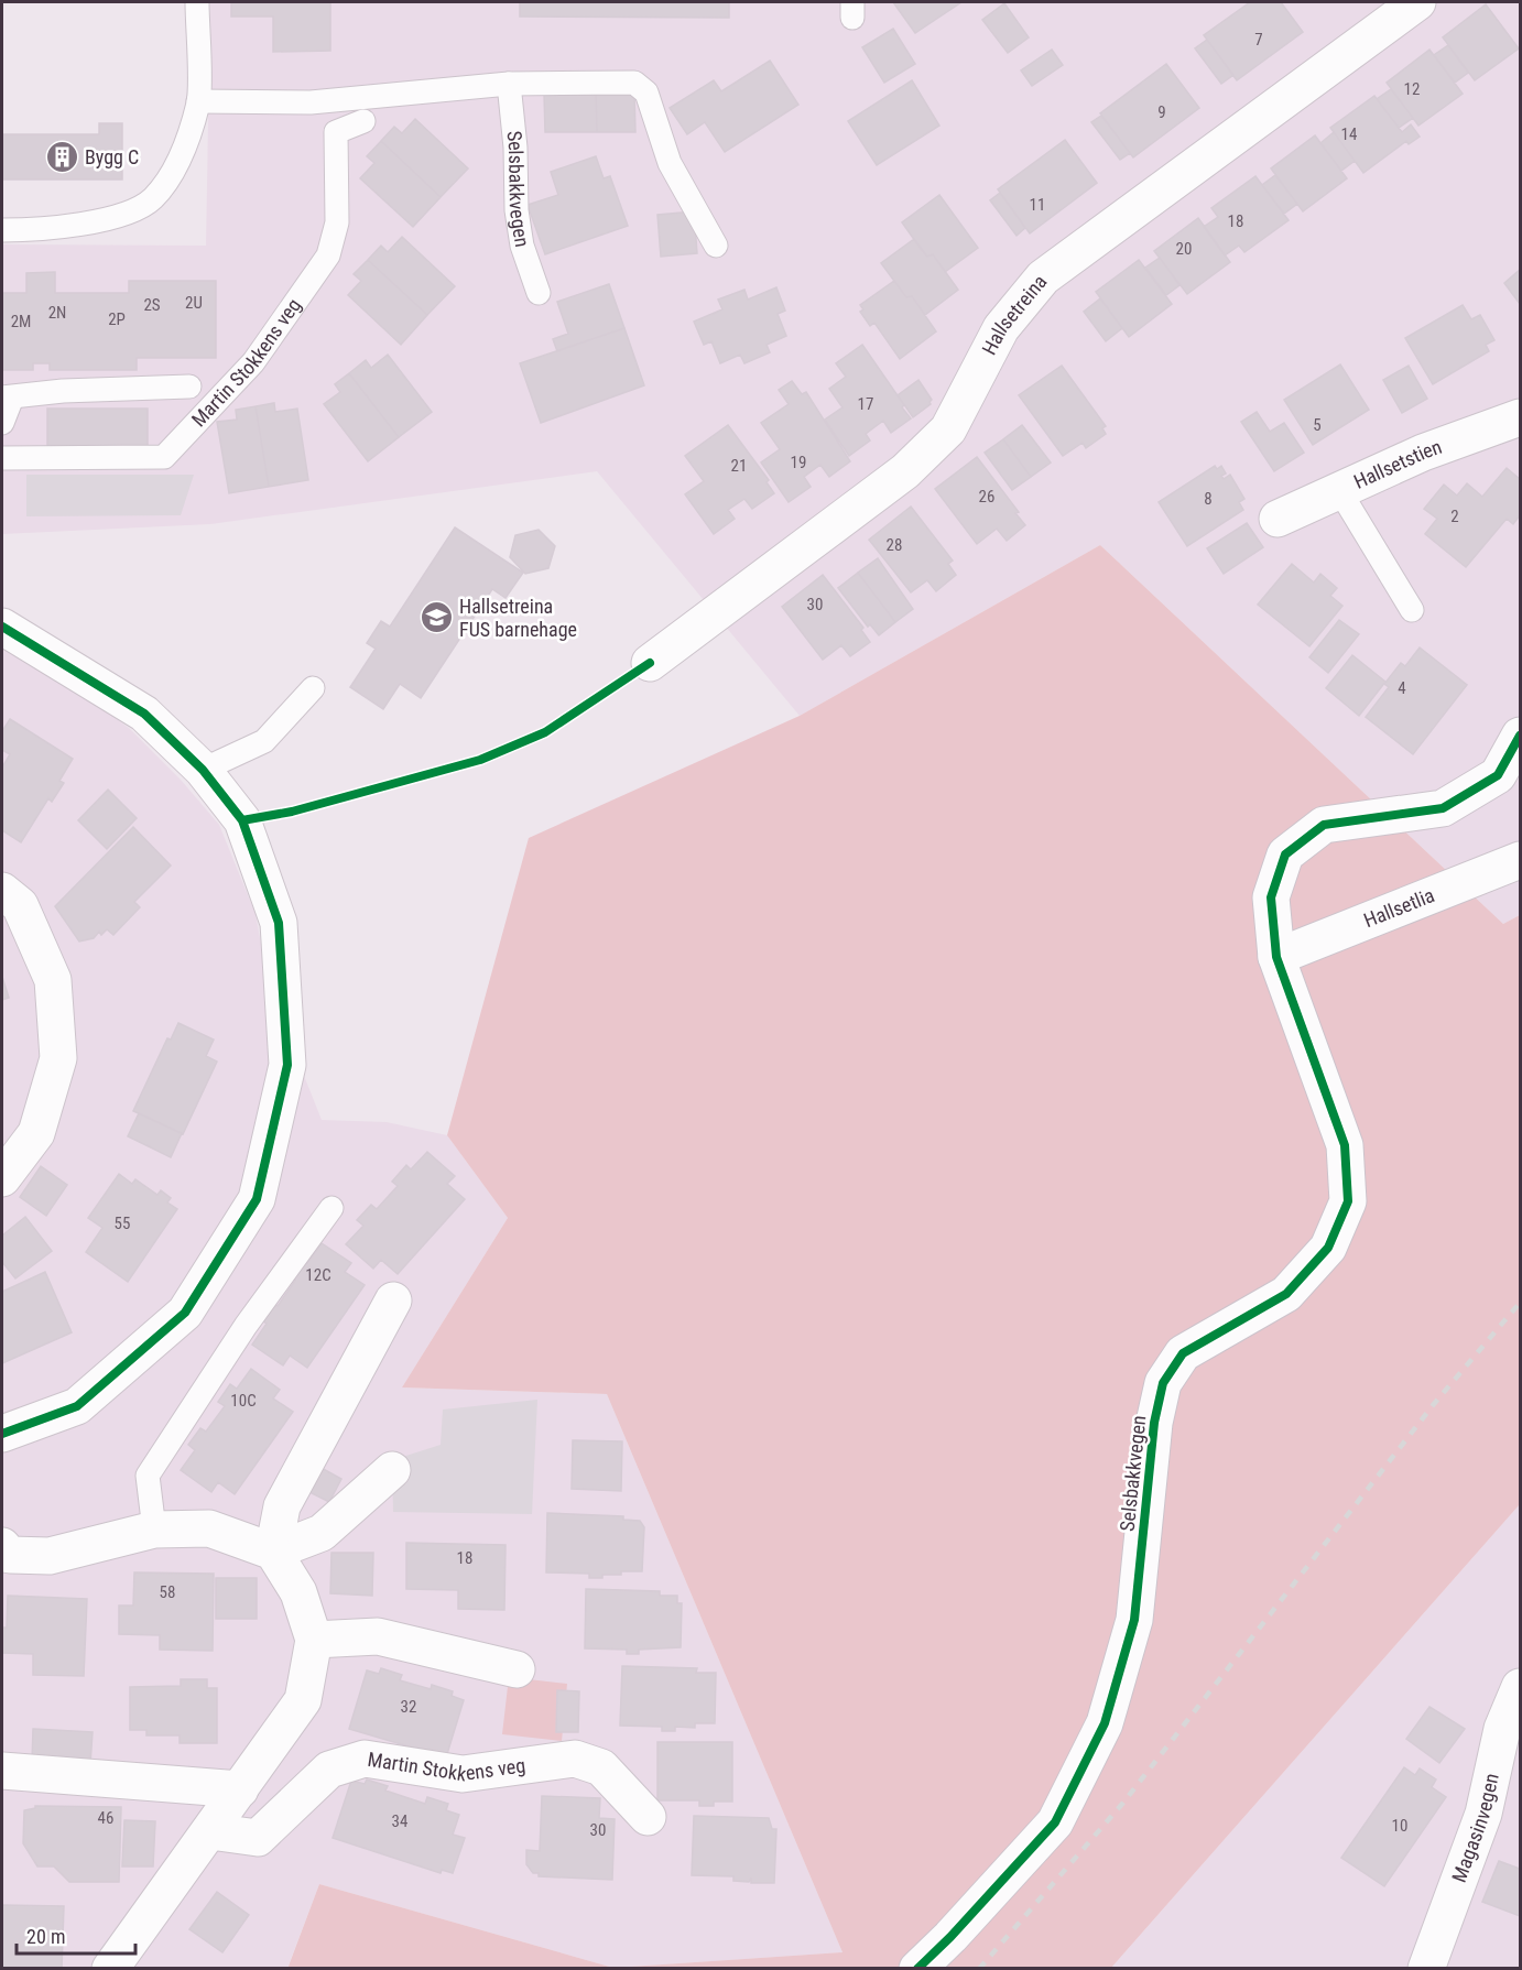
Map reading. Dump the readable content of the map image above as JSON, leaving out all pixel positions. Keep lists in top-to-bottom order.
{
  "streets": {
    "street": [
      "Selsbakkvegen",
      "Hallsetreina",
      "Martin Stokkens veg",
      "Hallsetstien",
      "Hallsetlia",
      "Magasinvegen"
    ]
  },
  "crossings": [
    ["Selsbakkvegen", "Hallsetlia"]
  ],
  "places": {
    "building": ["Bygg C"],
    "school or university": ["Hallsetreina FUS barnehage"]
  },
  "house_numbers": [
    "7",
    "12",
    "9",
    "14",
    "11",
    "18",
    "20",
    "2U",
    "2S",
    "2N",
    "2P",
    "2M",
    "17",
    "5",
    "19",
    "21",
    "26",
    "8",
    "2",
    "28",
    "30",
    "4",
    "55",
    "12C",
    "10C",
    "18",
    "58",
    "32",
    "46",
    "34",
    "10",
    "30"
  ],
  "scale_bar": "20 m"
}
